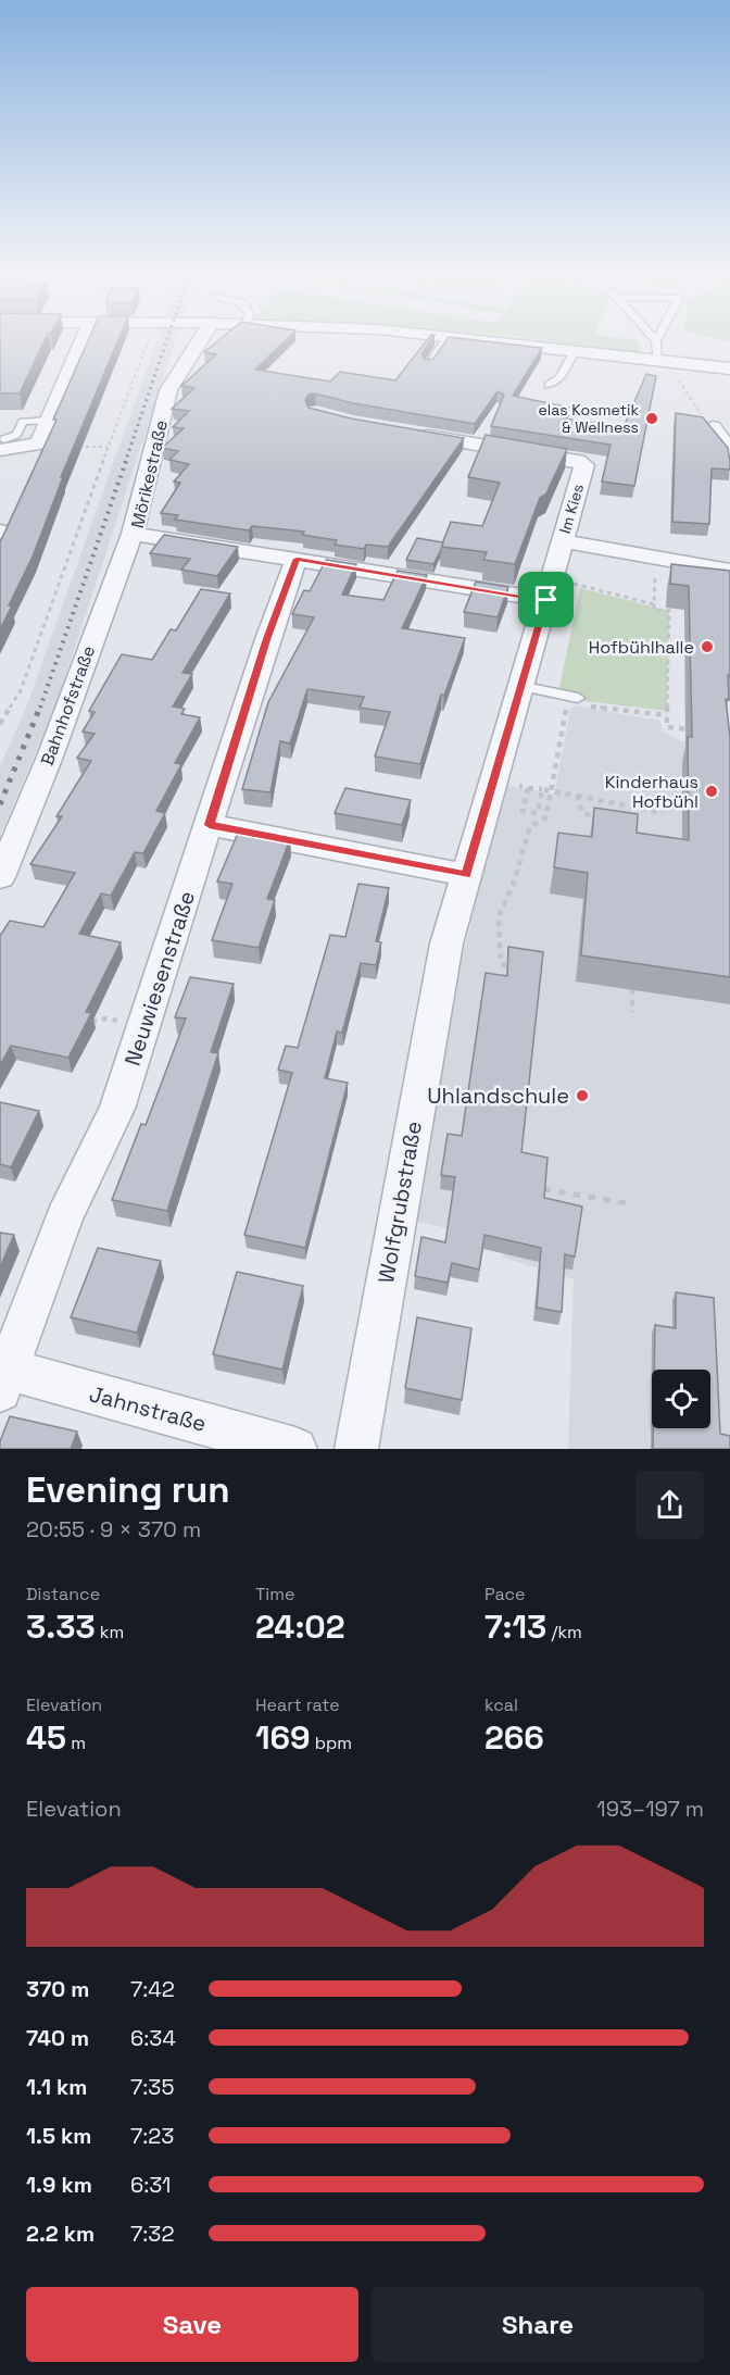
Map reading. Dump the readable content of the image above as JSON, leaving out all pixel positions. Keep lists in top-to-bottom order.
{
  "streets": {
    "street": [
      "Mörikestraße",
      "Im Kies",
      "Bahnhofstraße",
      "Neuwiesenstraße",
      "Wolfgrubstraße",
      "Jahnstraße"
    ]
  },
  "crossings": [
    ["Mörikestraße", "Bahnhofstraße"],
    ["Mörikestraße", "Neuwiesenstraße"],
    ["Mörikestraße", "Wolfgrubstraße"],
    ["Im Kies", "Wolfgrubstraße"],
    ["Neuwiesenstraße", "Jahnstraße"]
  ],
  "places": [
    "elas Kosmetik & Wellness",
    "Hofbühlhalle",
    "Kinderhaus Hofbühl",
    "Uhlandschule"
  ],
  "page": {
    "heading": ["Evening run", "20:55 · 9 × 370 m"],
    "stats": [
      ["Distance", "3.33 km"],
      ["Time", "24:02"],
      ["Pace", "7:13 /km"],
      ["Elevation", "45 m"],
      ["Heart rate", "169 bpm"],
      ["kcal", "266"]
    ],
    "chart": ["Elevation", "193–197 m"],
    "list": [
      {
        "name": "370 m",
        "note": "7:42"
      },
      {
        "name": "740 m",
        "note": "6:34"
      },
      {
        "name": "1.1 km",
        "note": "7:35"
      },
      {
        "name": "1.5 km",
        "note": "7:23"
      },
      {
        "name": "1.9 km",
        "note": "6:31"
      },
      {
        "name": "2.2 km",
        "note": "7:32"
      }
    ],
    "buttons": ["Save", "Share"]
  }
}
